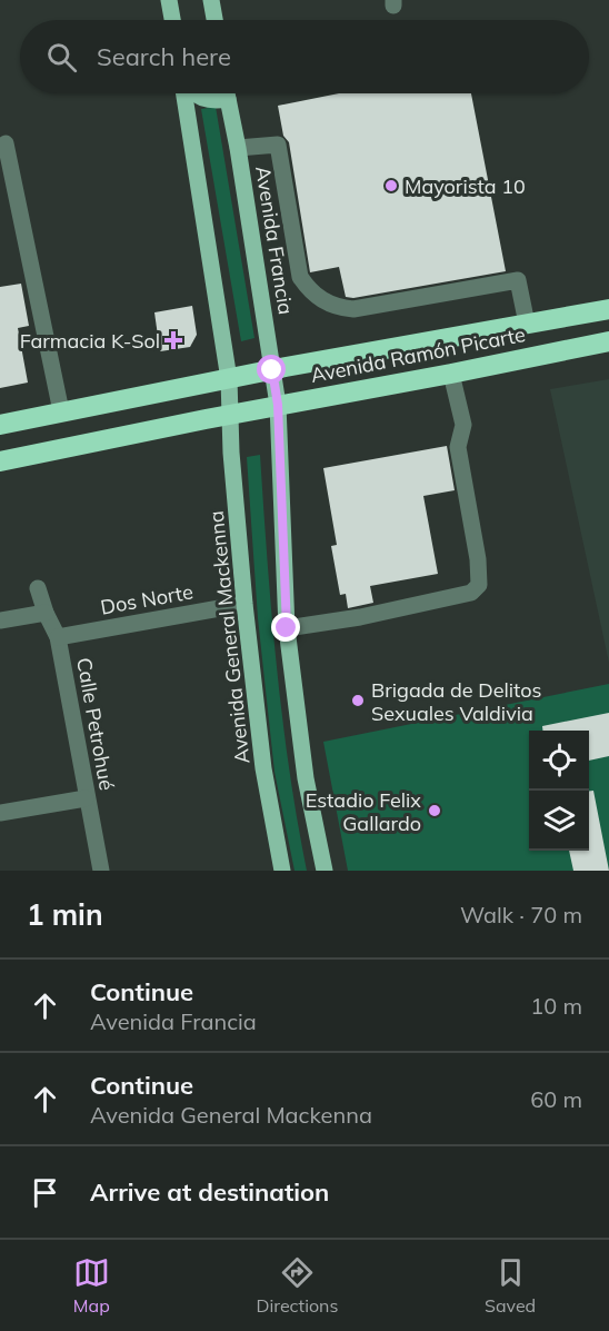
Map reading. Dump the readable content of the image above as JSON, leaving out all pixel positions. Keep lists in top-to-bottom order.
{
  "streets": {
    "highway": ["Avenida Ramón Picarte"],
    "main road": ["Avenida Francia", "Avenida General Mackenna"],
    "street": ["Dos Norte", "Calle Petrohué"]
  },
  "crossings": [
    ["Avenida Francia", "Avenida Ramón Picarte"],
    ["Avenida Ramón Picarte", "Avenida General Mackenna"],
    ["Dos Norte", "Avenida General Mackenna"],
    ["Dos Norte", "Calle Petrohué"]
  ],
  "places": {
    "other": ["Mayorista 10", "Brigada de Delitos Sexuales Valdivia", "Estadio Felix Gallardo"],
    "health": ["Farmacia K-Sol"]
  },
  "page": {
    "search": "Search here",
    "heading": ["1 min", "Walk · 70 m"],
    "list": [
      ["Continue", "Avenida Francia", "10 m"],
      ["Continue", "Avenida General Mackenna", "60 m"],
      "Arrive at destination"
    ],
    "nav": ["Map", "Directions", "Saved"]
  }
}
